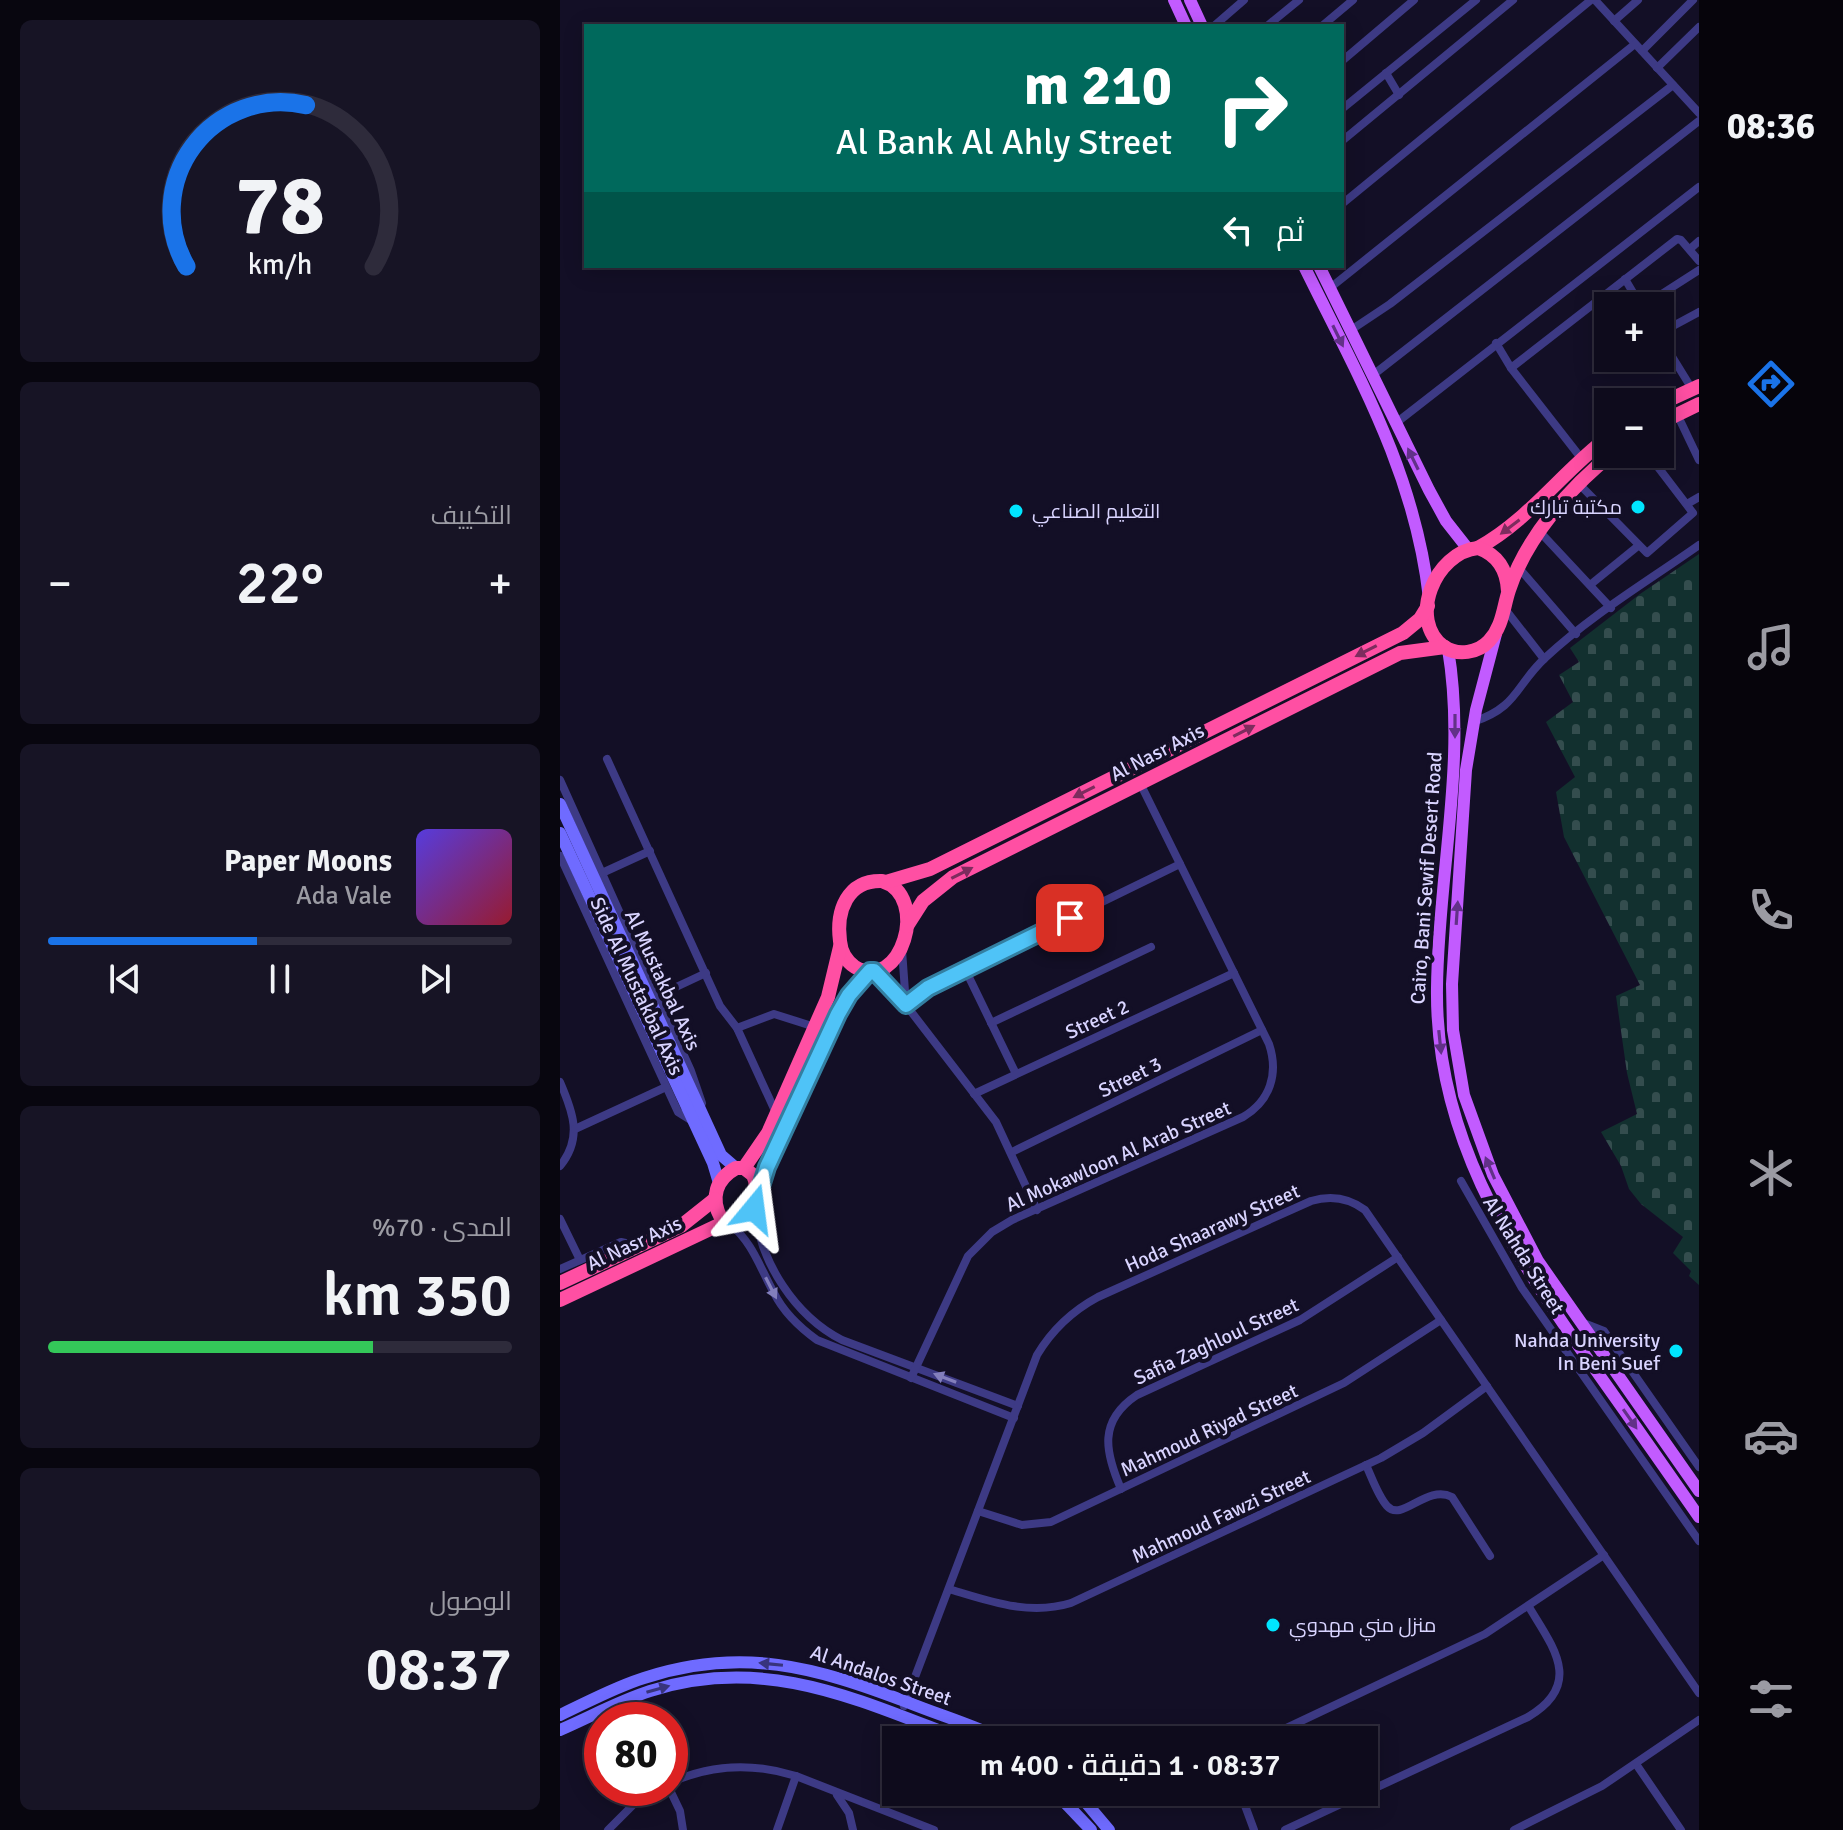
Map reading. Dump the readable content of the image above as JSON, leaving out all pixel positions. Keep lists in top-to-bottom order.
{
  "streets": {
    "highway": ["Al Nasr Axis"],
    "main road": ["Cairo, Bani Sewif Desert Road"],
    "street": [
      "Al Mustakbal Axis",
      "Side Al Mustakbal Axis",
      "Street 2",
      "Street 3",
      "Al Mokawloon Al Arab Street",
      "Hoda Shaarawy Street",
      "Al Nahda Street",
      "Safia Zaghloul Street",
      "Mahmoud Riyad Street",
      "Mahmoud Fawzi Street",
      "Al Andalos Street"
    ]
  },
  "crossings": [
    ["Al Nasr Axis", "Cairo, Bani Sewif Desert Road"],
    ["Al Nasr Axis", "Al Mustakbal Axis"],
    ["Al Nasr Axis", "Al Mokawloon Al Arab Street"],
    ["Al Mustakbal Axis", "Side Al Mustakbal Axis"],
    ["Street 2", "Al Mokawloon Al Arab Street"],
    ["Street 3", "Al Mokawloon Al Arab Street"],
    ["Hoda Shaarawy Street", "Safia Zaghloul Street"],
    ["Hoda Shaarawy Street", "Mahmoud Riyad Street"],
    ["Hoda Shaarawy Street", "Mahmoud Fawzi Street"],
    ["Hoda Shaarawy Street", "Al Andalos Street"],
    ["Safia Zaghloul Street", "Mahmoud Riyad Street"]
  ],
  "places": [
    "مكتبة تبارك",
    "التعليم الصناعي",
    "Nahda University In Beni Suef",
    "منزل مني مهدوي"
  ],
  "page": {
    "tabs": "08:36",
    "turn": ["210 m", "Al Bank Al Ahly Street"],
    "then": "ثم",
    "map_buttons": ["+", "−"],
    "tile": [
      "التكييف",
      ["المدى · 70%", "350 km"],
      ["الوصول", "08:37"]
    ],
    "heat": ["−", "22°", "+"],
    "song": ["Paper Moons", "Ada Vale"],
    "limit": "80",
    "trip": "08:37 · 1 دقيقة · 400 m",
    "gauge": ["78", "km/h"]
  }
}
